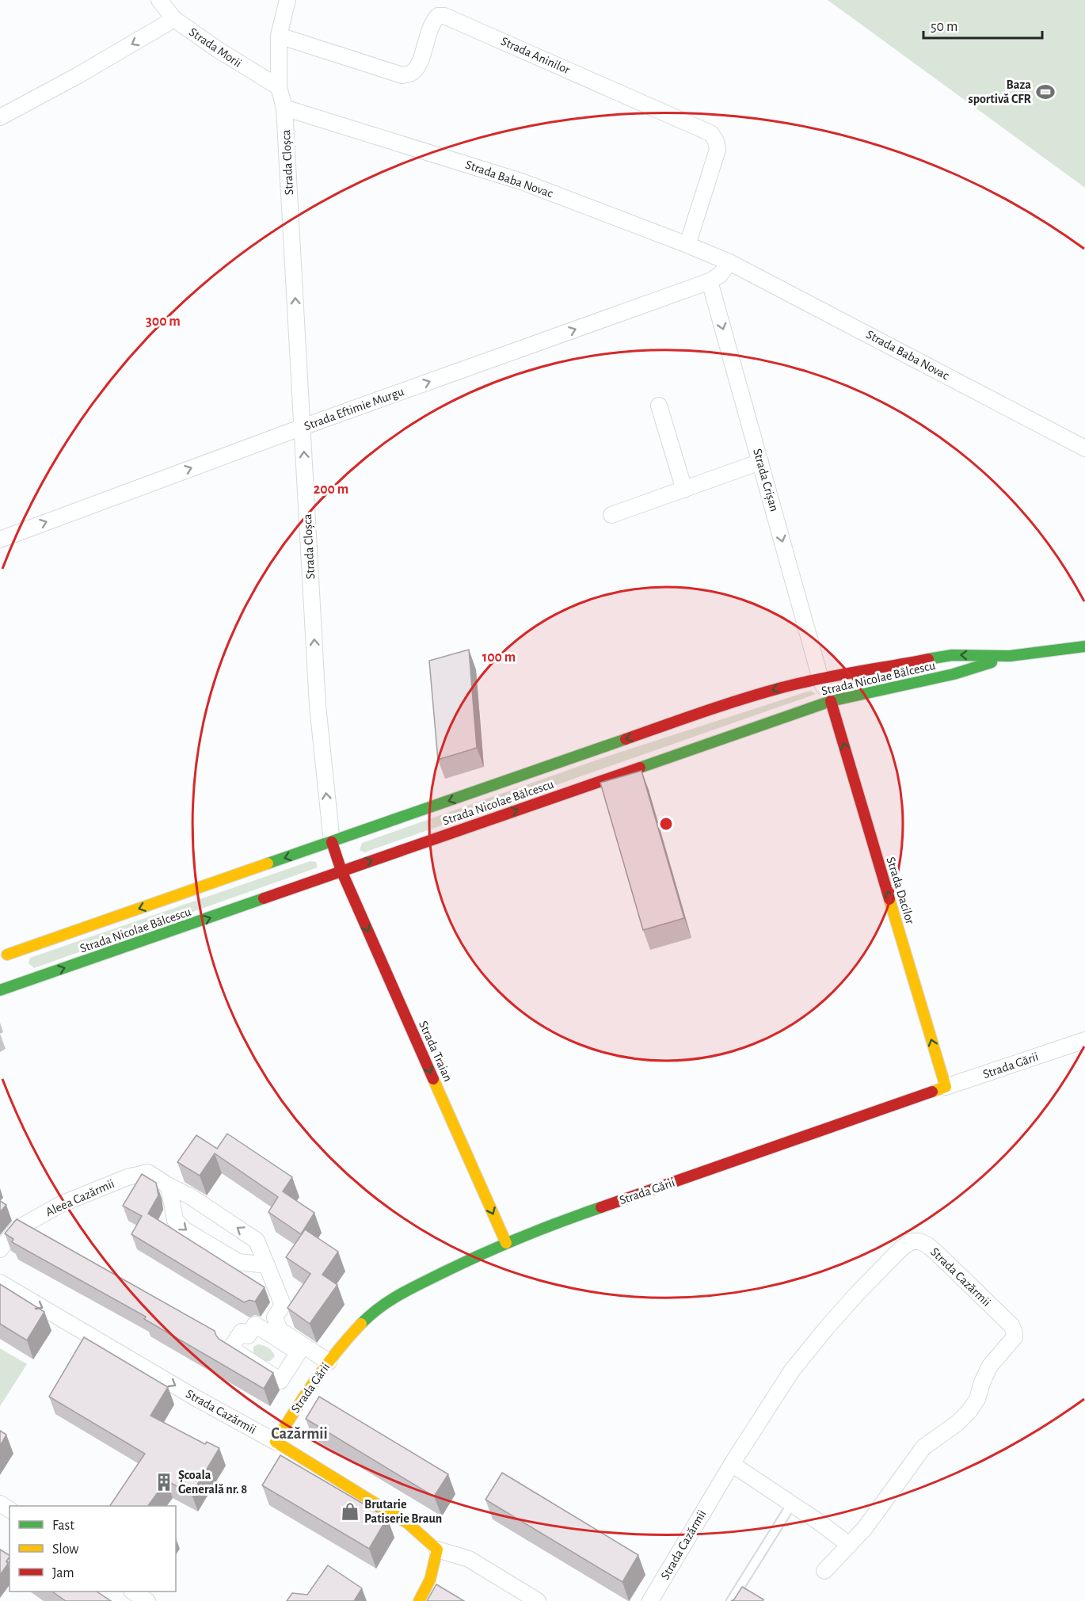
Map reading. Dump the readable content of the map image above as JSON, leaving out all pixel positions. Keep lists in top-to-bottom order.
{
  "streets": {
    "main road": [
      "Strada Nicolae Bălcescu",
      "Strada Dacilor",
      "Strada Traian",
      "Strada Gării",
      "Strada Cazărmii"
    ],
    "street": [
      "Strada Morii",
      "Strada Aninilor",
      "Strada Cloșca",
      "Strada Baba Novac",
      "Strada Eftimie Murgu",
      "Strada Crișan",
      "Aleea Cazărmii"
    ]
  },
  "crossings": [
    ["Strada Aninilor", "Strada Baba Novac"],
    ["Strada Cloșca", "Strada Baba Novac"],
    ["Strada Cloșca", "Strada Eftimie Murgu"],
    ["Strada Cloșca", "Strada Nicolae Bălcescu"],
    ["Strada Cloșca", "Strada Traian"],
    ["Strada Eftimie Murgu", "Strada Crișan"],
    ["Strada Crișan", "Strada Nicolae Bălcescu"],
    ["Strada Crișan", "Strada Dacilor"],
    ["Strada Nicolae Bălcescu", "Strada Dacilor"],
    ["Strada Nicolae Bălcescu", "Strada Traian"],
    ["Strada Dacilor", "Strada Gării"],
    ["Strada Traian", "Strada Gării"],
    ["Strada Gării", "Aleea Cazărmii"],
    ["Strada Gării", "Strada Cazărmii"]
  ],
  "one_way": [
    "Strada Cloșca",
    "Strada Eftimie Murgu",
    "Strada Crișan",
    "Strada Dacilor",
    "Strada Traian"
  ],
  "districts": ["Cazărmii"],
  "places": {
    "sports": ["Baza sportivă CFR"],
    "building": ["Școala Generală nr. 8"],
    "shop": ["Brutarie Patiserie Braun"]
  },
  "legend": ["Fast", "Slow", "Jam"],
  "scale_bar": "50 m",
  "rings": ["300 m", "200 m", "100 m"]
}
